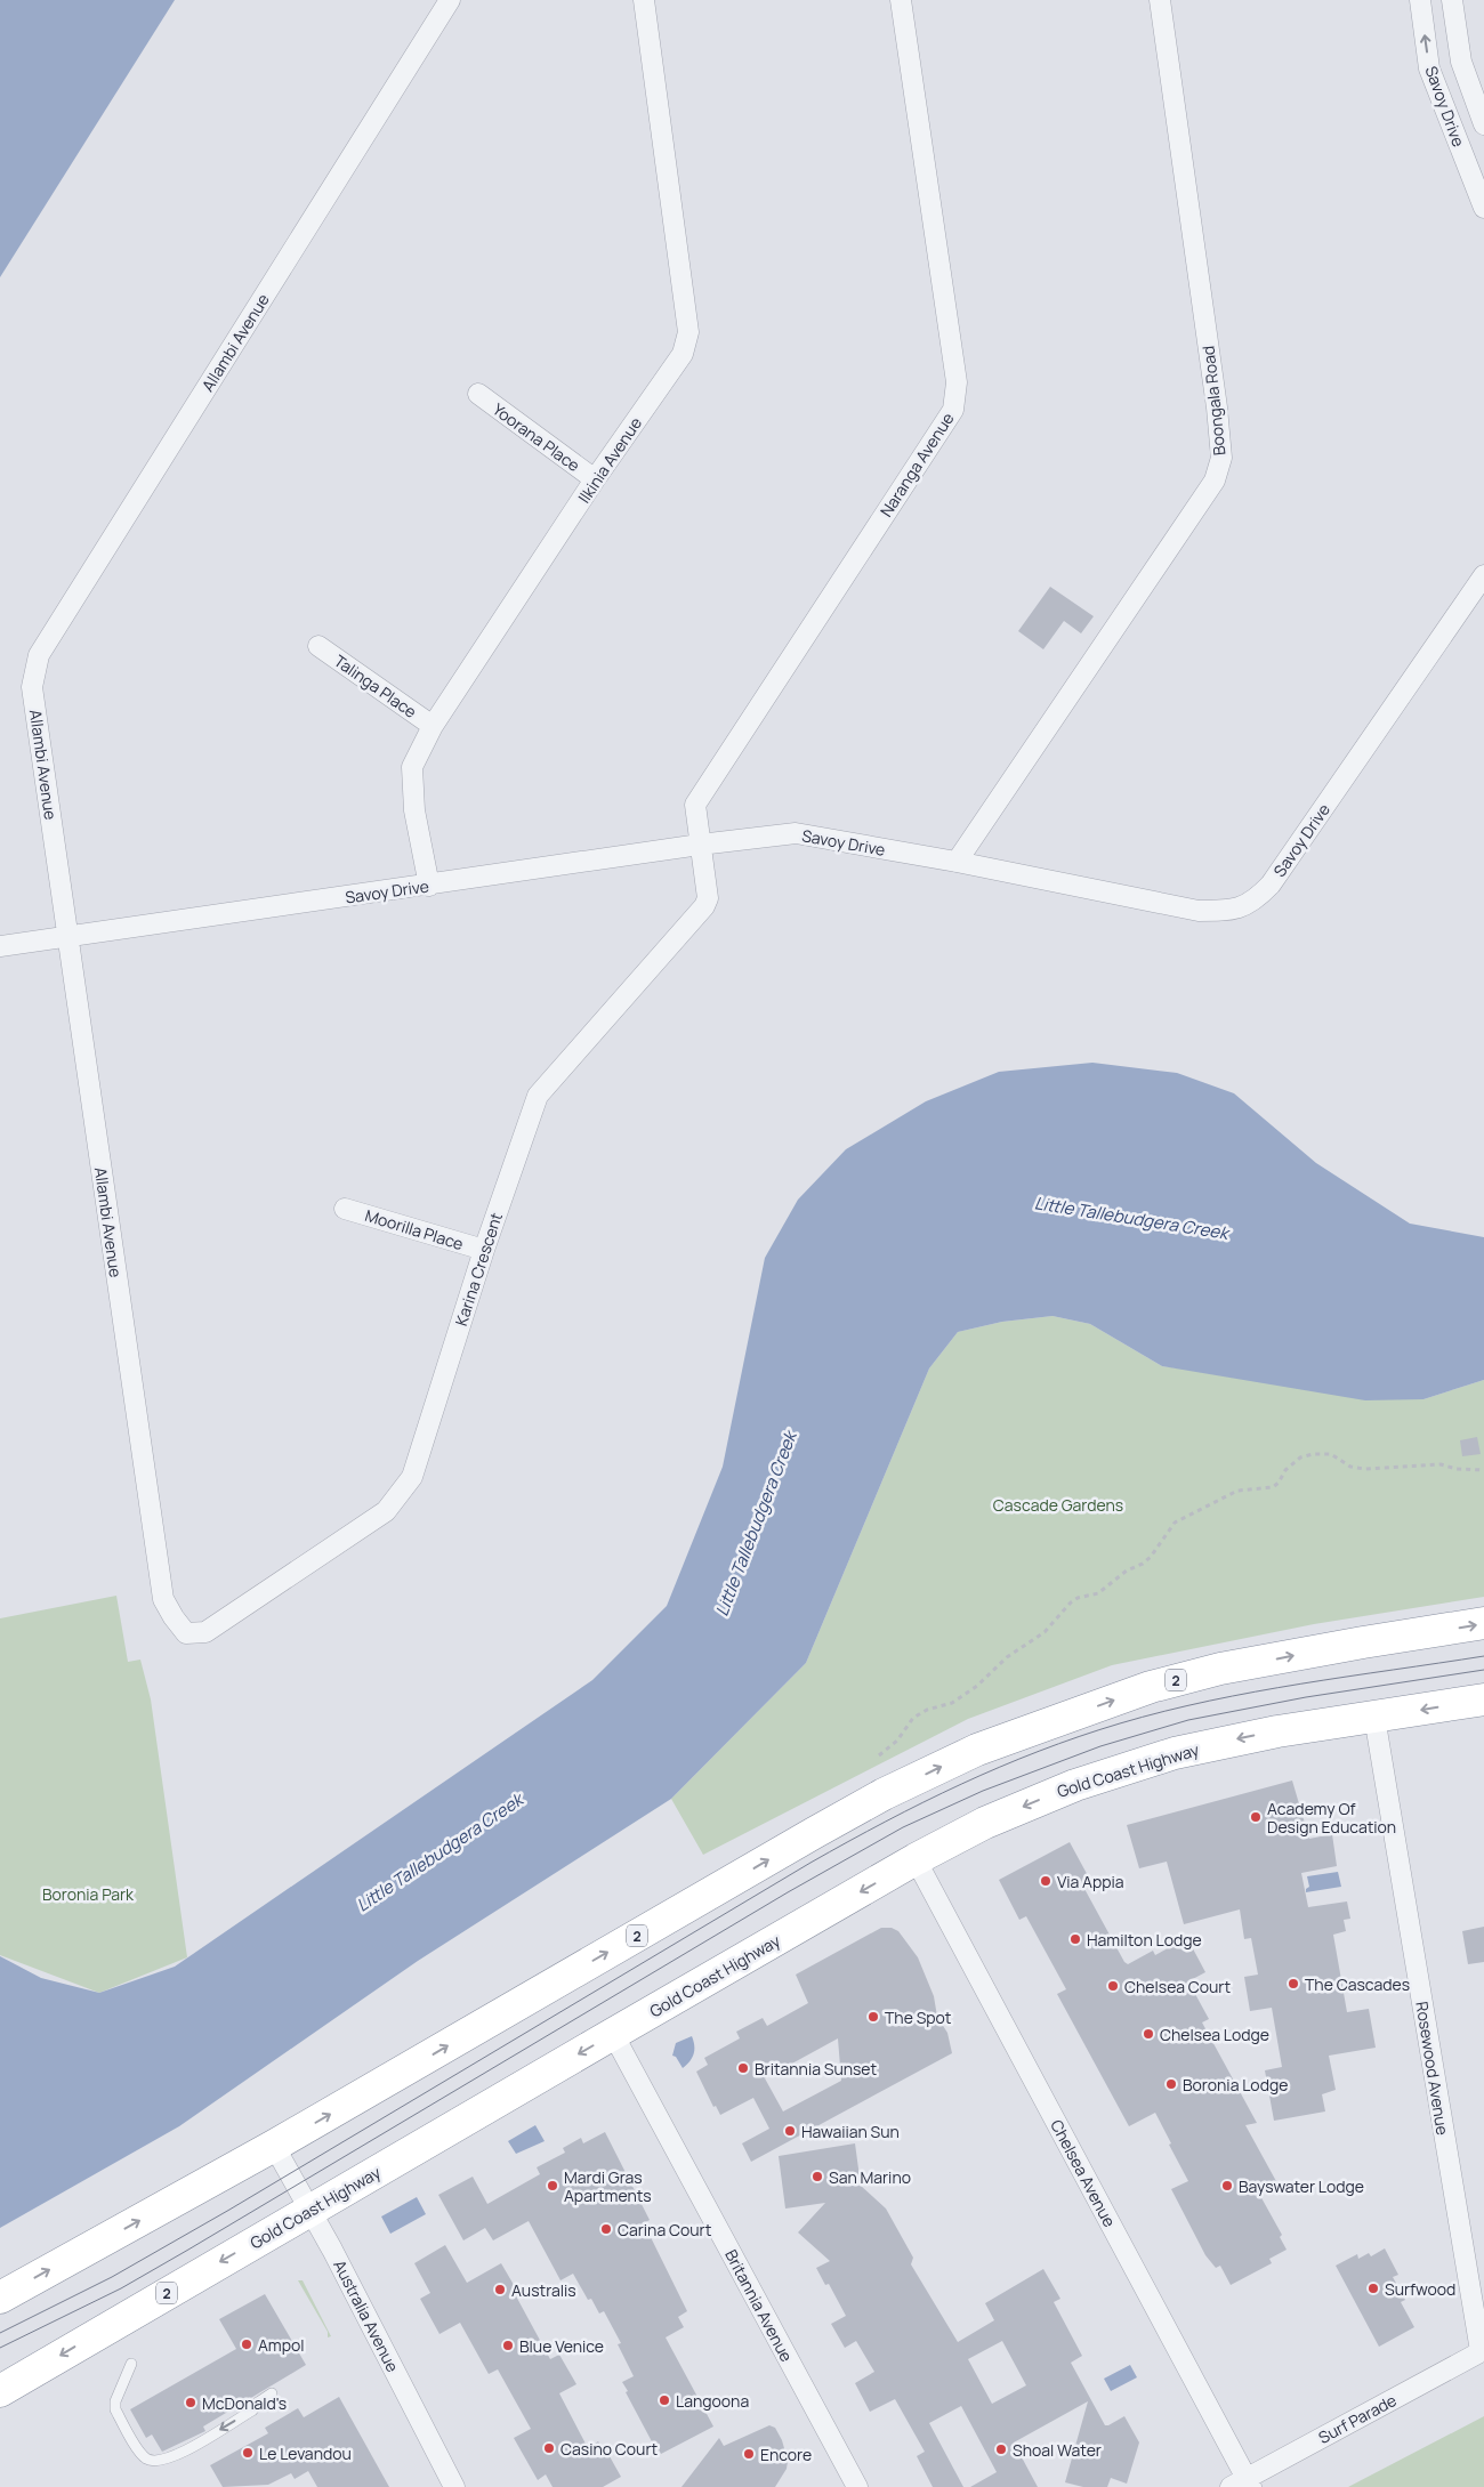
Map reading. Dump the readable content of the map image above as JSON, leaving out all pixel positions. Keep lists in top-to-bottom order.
{
  "streets": {
    "highway": ["2", "Gold Coast Highway"],
    "street": [
      "Savoy Drive",
      "Allambi Avenue",
      "Boongala Road",
      "Yoorana Place",
      "Ilkinia Avenue",
      "Naranga Avenue",
      "Talinga Place",
      "Moorilla Place",
      "Karina Crescent",
      "Rosewood Avenue",
      "Chelsea Avenue",
      "Britannia Avenue",
      "Australia Avenue",
      "Surf Parade"
    ]
  },
  "crossings": [
    ["Savoy Drive", "Allambi Avenue"],
    ["Savoy Drive", "Boongala Road"],
    ["Savoy Drive", "Ilkinia Avenue"],
    ["Savoy Drive", "Naranga Avenue"],
    ["Savoy Drive", "Karina Crescent"],
    ["Allambi Avenue", "Karina Crescent"],
    ["Yoorana Place", "Ilkinia Avenue"],
    ["Ilkinia Avenue", "Talinga Place"],
    ["Naranga Avenue", "Karina Crescent"],
    ["Moorilla Place", "Karina Crescent"],
    ["2", "Australia Avenue"],
    ["Gold Coast Highway", "Rosewood Avenue"],
    ["Gold Coast Highway", "Chelsea Avenue"],
    ["Gold Coast Highway", "Britannia Avenue"],
    ["Gold Coast Highway", "Australia Avenue"],
    ["Rosewood Avenue", "Surf Parade"],
    ["Chelsea Avenue", "Surf Parade"]
  ],
  "water": ["Little Tallebudgera Creek"],
  "parks": ["Cascade Gardens", "Boronia Park"],
  "places": [
    "Academy Of Design Education",
    "Via Appia",
    "Hamilton Lodge",
    "The Cascades",
    "Chelsea Court",
    "The Spot",
    "Chelsea Lodge",
    "Britannia Sunset",
    "Boronia Lodge",
    "Hawaiian Sun",
    "San Marino",
    "Mardi Gras Apartments",
    "Bayswater Lodge",
    "Carina Court",
    "Surfwood",
    "Australis",
    "Ampol",
    "Blue Venice",
    "Langoona",
    "McDonald's",
    "Casino Court",
    "Shoal Water",
    "Le Levandou",
    "Encore"
  ]
}
